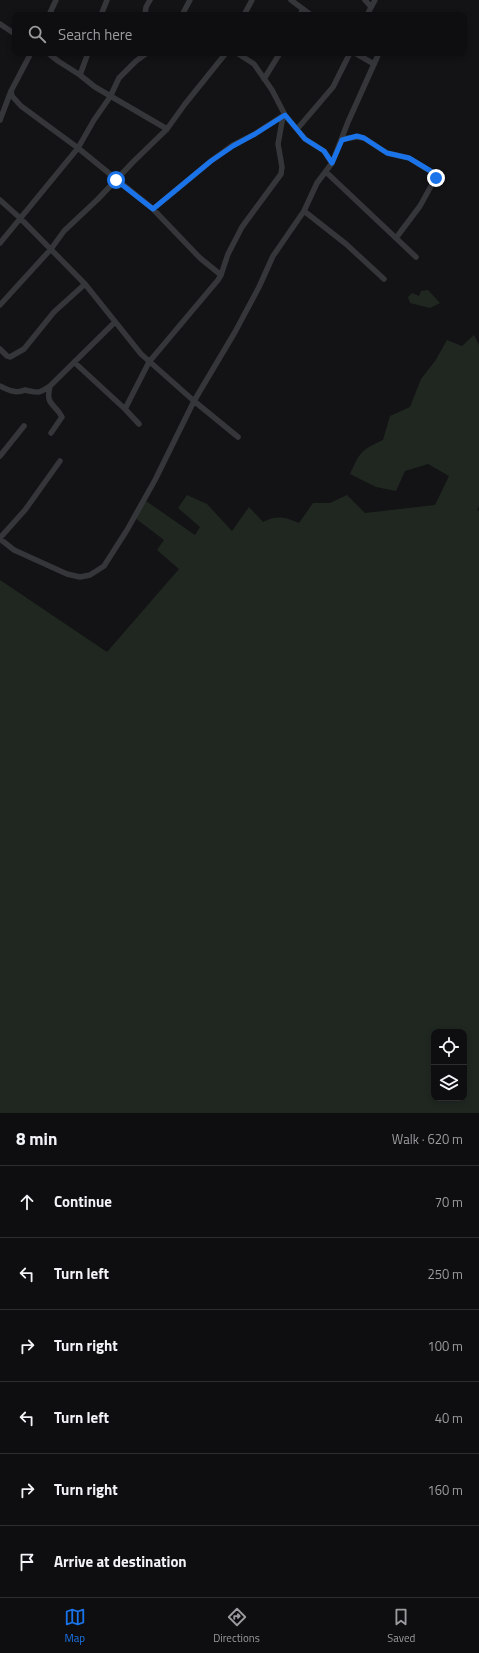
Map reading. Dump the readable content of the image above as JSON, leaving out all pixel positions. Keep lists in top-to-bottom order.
{
  "page": {
    "search": "Search here",
    "heading": ["8 min", "Walk · 620 m"],
    "list": [
      ["Continue", "70 m"],
      ["Turn left", "250 m"],
      ["Turn right", "100 m"],
      ["Turn left", "40 m"],
      ["Turn right", "160 m"],
      "Arrive at destination"
    ],
    "nav": ["Map", "Directions", "Saved"]
  }
}
